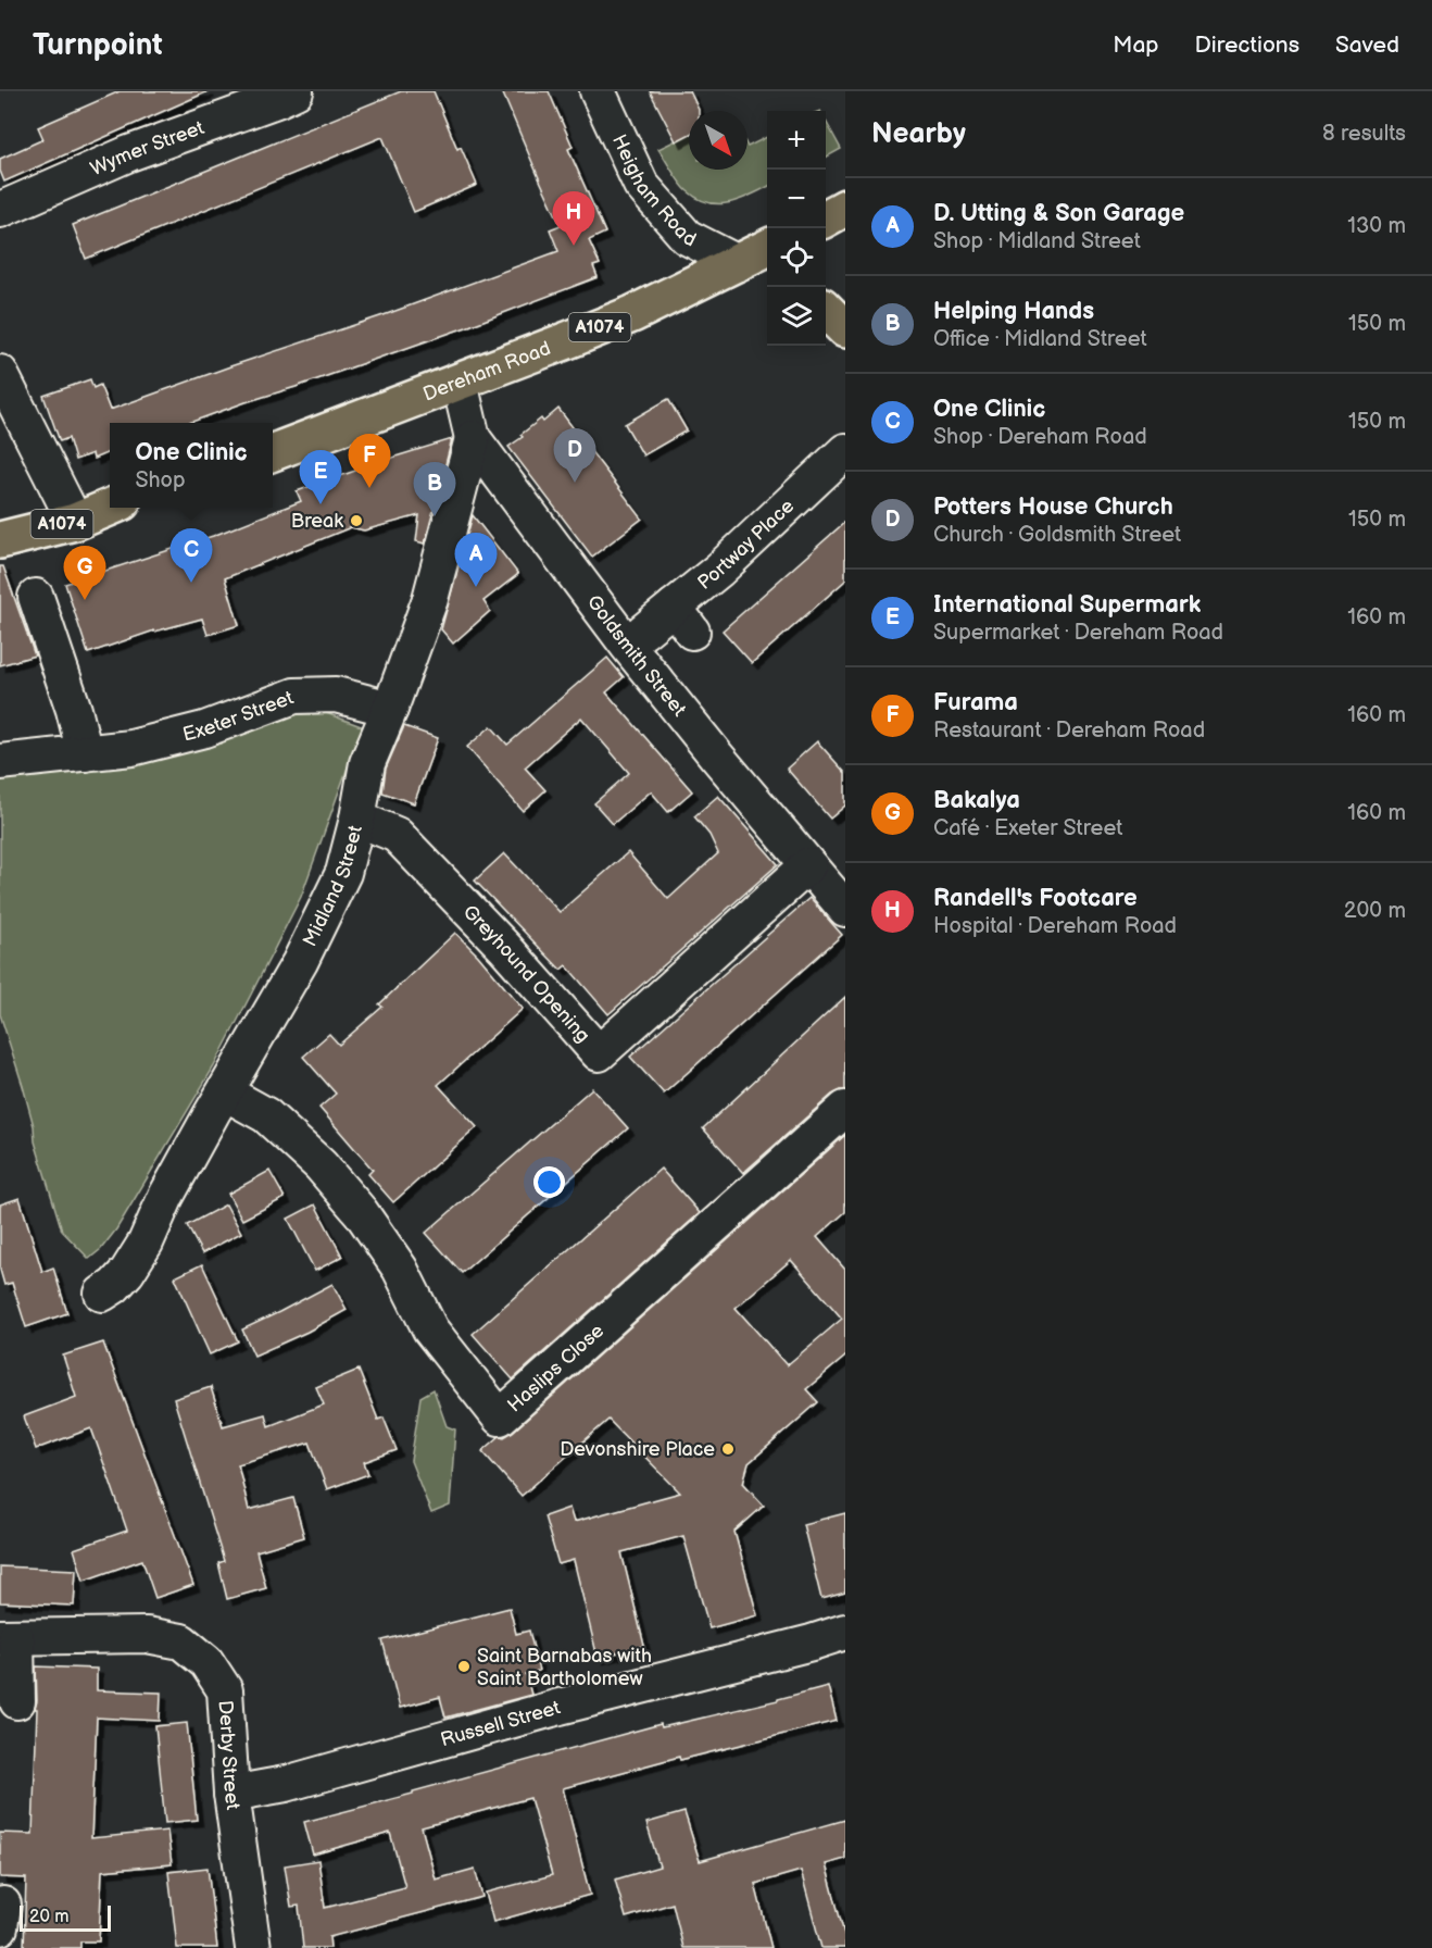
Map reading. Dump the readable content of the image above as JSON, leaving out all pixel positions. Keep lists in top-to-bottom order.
{
  "streets": {
    "main road": ["A1074", "Dereham Road"],
    "street": [
      "Wymer Street",
      "Heigham Road",
      "Portway Place",
      "Goldsmith Street",
      "Exeter Street",
      "Midland Street",
      "Greyhound Opening",
      "Haslips Close",
      "Russell Street",
      "Derby Street"
    ]
  },
  "crossings": [
    ["Heigham Road", "Dereham Road"],
    ["Dereham Road", "Goldsmith Street"],
    ["Goldsmith Street", "Midland Street"],
    ["Goldsmith Street", "Greyhound Opening"],
    ["Exeter Street", "Midland Street"],
    ["Midland Street", "Greyhound Opening"],
    ["Midland Street", "Haslips Close"],
    ["Russell Street", "Derby Street"]
  ],
  "places": ["Break", "Devonshire Place", "Saint Barnabas with Saint Bartholomew"],
  "scale_bar": "20 m",
  "north": "bottom right",
  "page": {
    "header": "Turnpoint",
    "nav": ["Map", "Directions", "Saved"],
    "heading": ["Nearby", "8 results"],
    "map_buttons": ["+", "−"],
    "list": [
      {
        "mark": "A",
        "name": "D. Utting & Son Garage",
        "note": "Shop · Midland Street",
        "value": "130 m"
      },
      {
        "mark": "B",
        "name": "Helping Hands",
        "note": "Office · Midland Street",
        "value": "150 m"
      },
      {
        "mark": "C",
        "name": "One Clinic",
        "note": "Shop · Dereham Road",
        "value": "150 m"
      },
      {
        "mark": "D",
        "name": "Potters House Church",
        "note": "Church · Goldsmith Street",
        "value": "150 m"
      },
      {
        "mark": "E",
        "name": "International Supermark",
        "note": "Supermarket · Dereham Road",
        "value": "160 m"
      },
      {
        "mark": "F",
        "name": "Furama",
        "note": "Restaurant · Dereham Road",
        "value": "160 m"
      },
      {
        "mark": "G",
        "name": "Bakalya",
        "note": "Café · Exeter Street",
        "value": "160 m"
      },
      {
        "mark": "H",
        "name": "Randell's Footcare",
        "note": "Hospital · Dereham Road",
        "value": "200 m"
      }
    ],
    "pins": [
      "H",
      "D",
      "F",
      "E",
      "B",
      "C",
      "A",
      "G"
    ],
    "popup": ["One Clinic", "Shop"],
    "scale": "20 m"
  }
}
